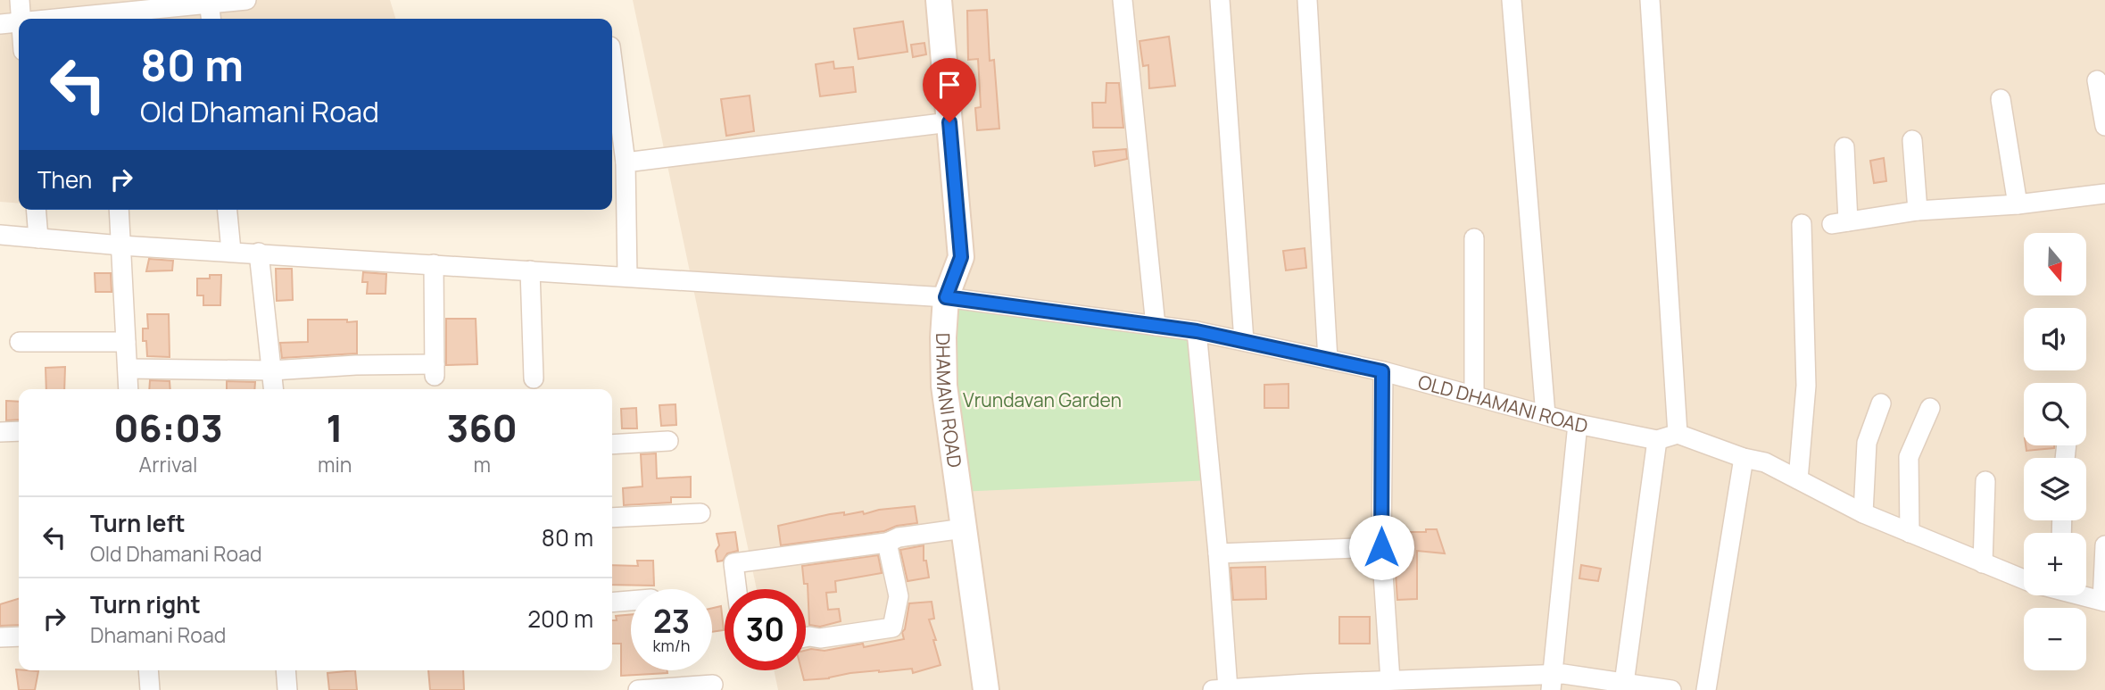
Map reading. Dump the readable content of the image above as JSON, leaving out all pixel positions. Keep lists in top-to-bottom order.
{
  "streets": {
    "main road": ["DHAMANI ROAD"],
    "street": ["OLD DHAMANI ROAD"]
  },
  "crossings": [
    ["DHAMANI ROAD", "OLD DHAMANI ROAD"]
  ],
  "parks": ["Vrundavan Garden"],
  "north": "bottom",
  "page": {
    "turn": ["80 m", "Old Dhamani Road"],
    "then": "Then",
    "map_buttons": ["+", "−"],
    "eta": [
      "06:03",
      "Arrival",
      "1",
      "min",
      "360",
      "m"
    ],
    "list": [
      {
        "name": "Turn left",
        "note": "Old Dhamani Road",
        "value": "80 m"
      },
      {
        "name": "Turn right",
        "note": "Dhamani Road",
        "value": "200 m"
      }
    ],
    "speed": "23 km/h",
    "limit": "30"
  }
}
